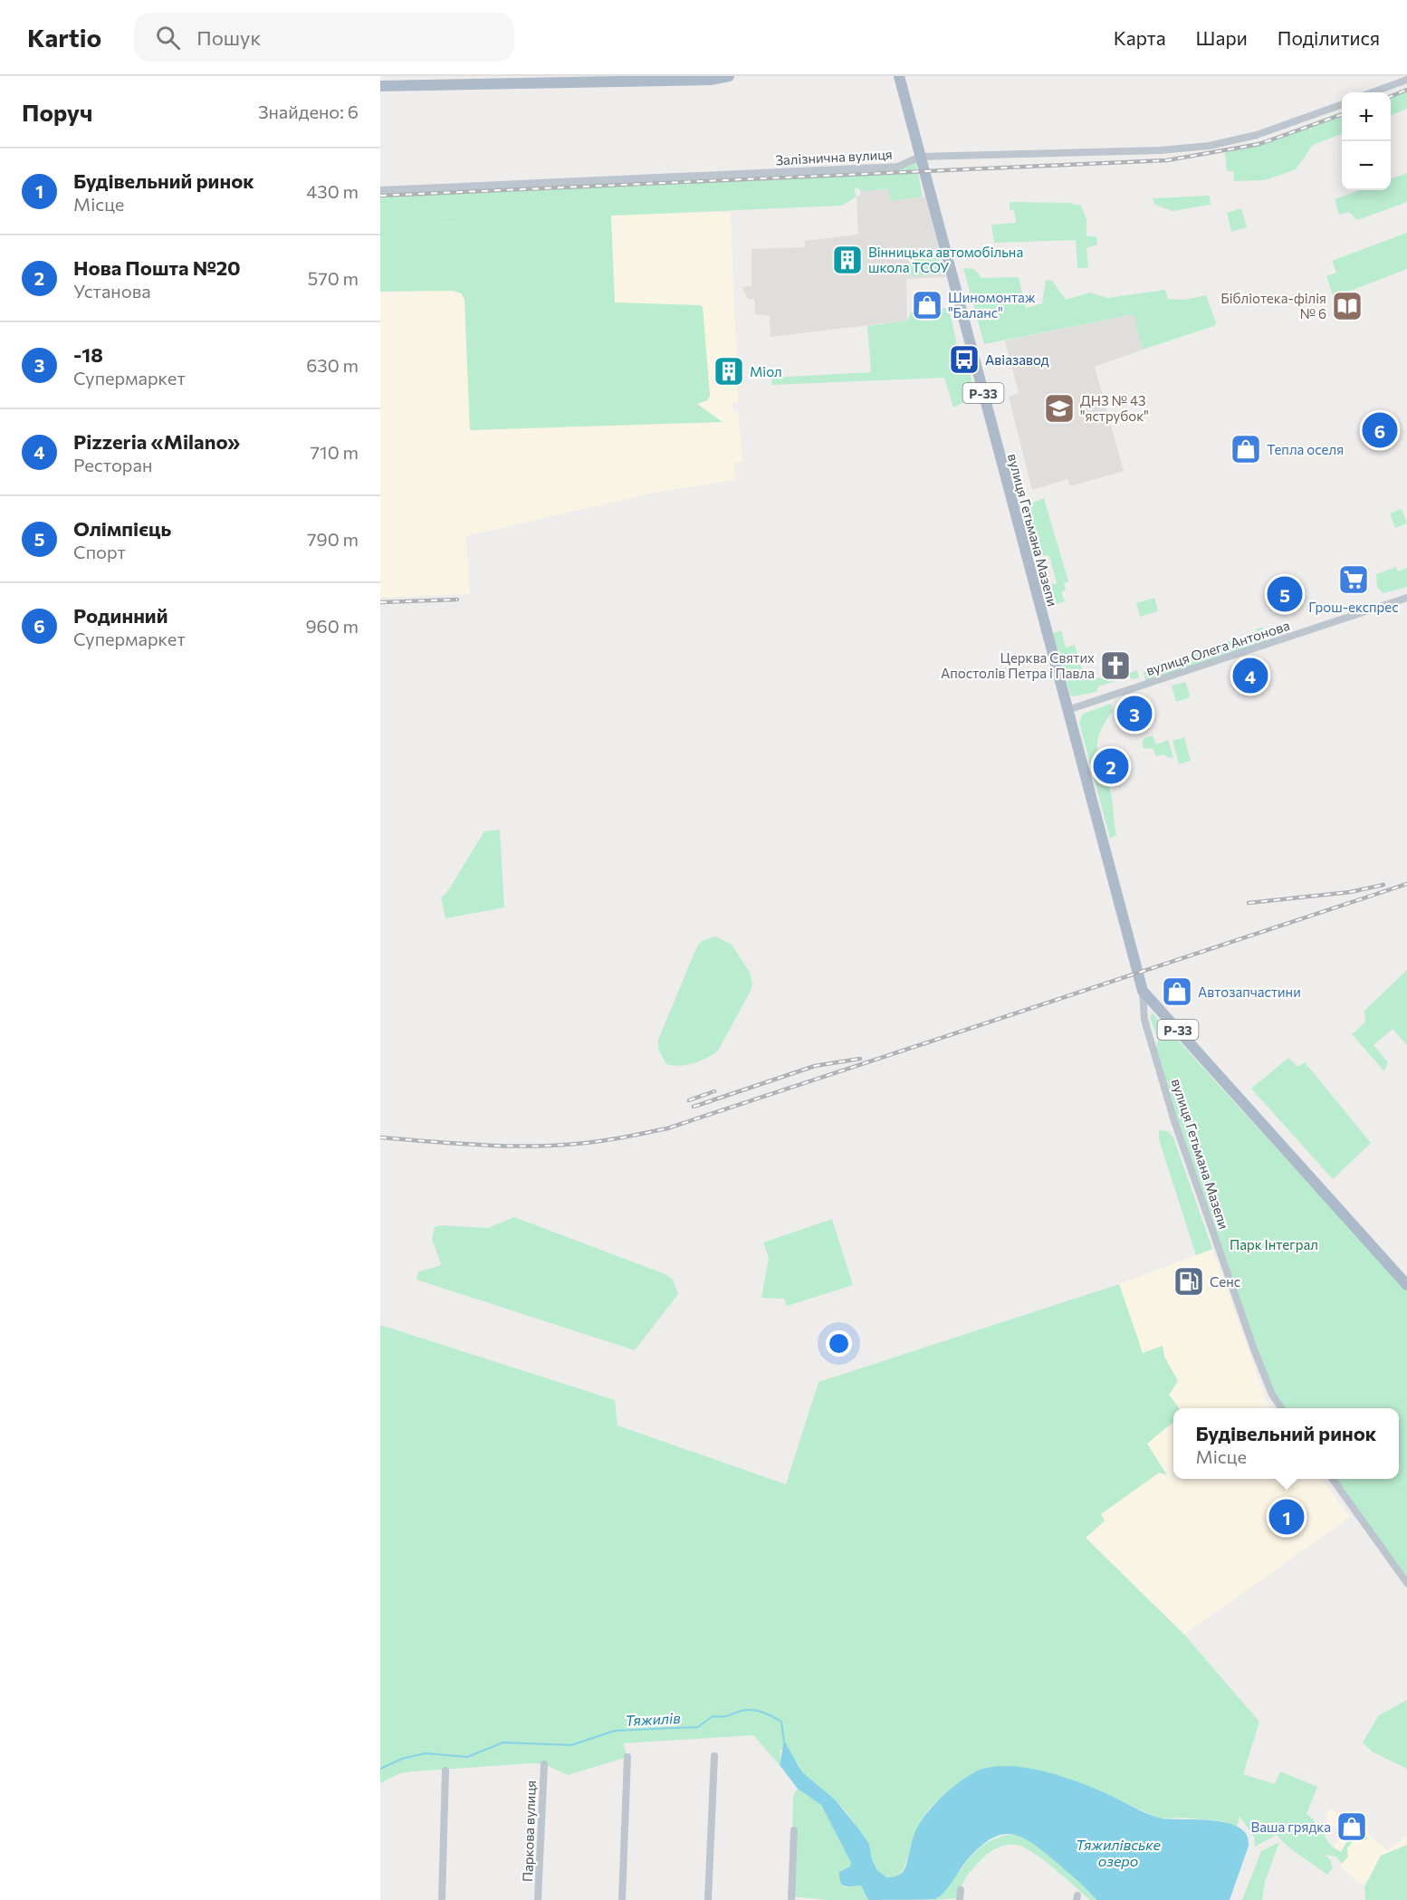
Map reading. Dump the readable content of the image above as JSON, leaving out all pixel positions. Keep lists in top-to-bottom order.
{
  "streets": {
    "main road": ["Р-33", "вулиця Гетьмана Мазепи"],
    "street": ["Залізнична вулиця", "вулиця Олега Антонова", "Паркова вулиця"]
  },
  "crossings": [
    ["Залізнична вулиця", "вулиця Гетьмана Мазепи"],
    ["вулиця Гетьмана Мазепи", "вулиця Олега Антонова"]
  ],
  "water": ["Тяжилів", "Тяжилівське озеро"],
  "parks": ["Парк Інтеграл"],
  "places": {
    "building": ["Вінницька автомобільна школа ТСОУ", "Міол"],
    "shop": [
      "Шиномонтаж \"Баланс\"",
      "Тепла оселя",
      "Автозапчастини",
      "Ваша грядка"
    ],
    "library": ["Бібліотека-філія № 6"],
    "bus stop": ["Авіазавод"],
    "school or university": ["ДНЗ № 43 \"яструбок\""],
    "supermarket": ["Грош-експрес"],
    "church": ["Церква Святих Апостолів Петра і Павла"],
    "fuel station": ["Сенс"]
  },
  "page": {
    "header": "Kartio",
    "search": "Пошук",
    "nav": ["Карта", "Шари", "Поділитися"],
    "heading": ["Поруч", "Знайдено: 6"],
    "map_buttons": ["+", "−"],
    "list": [
      {
        "mark": "1",
        "name": "Будівельний ринок",
        "note": "Місце",
        "value": "430 m"
      },
      {
        "mark": "2",
        "name": "Нова Пошта №20",
        "note": "Установа",
        "value": "570 m"
      },
      {
        "mark": "3",
        "name": "-18",
        "note": "Супермаркет",
        "value": "630 m"
      },
      {
        "mark": "4",
        "name": "Pizzeria «Milano»",
        "note": "Ресторан",
        "value": "710 m"
      },
      {
        "mark": "5",
        "name": "Олімпієць",
        "note": "Спорт",
        "value": "790 m"
      },
      {
        "mark": "6",
        "name": "Родинний",
        "note": "Супермаркет",
        "value": "960 m"
      }
    ],
    "pins": [
      "6",
      "5",
      "4",
      "3",
      "2",
      "1"
    ],
    "popup": ["Будівельний ринок", "Місце"]
  }
}
